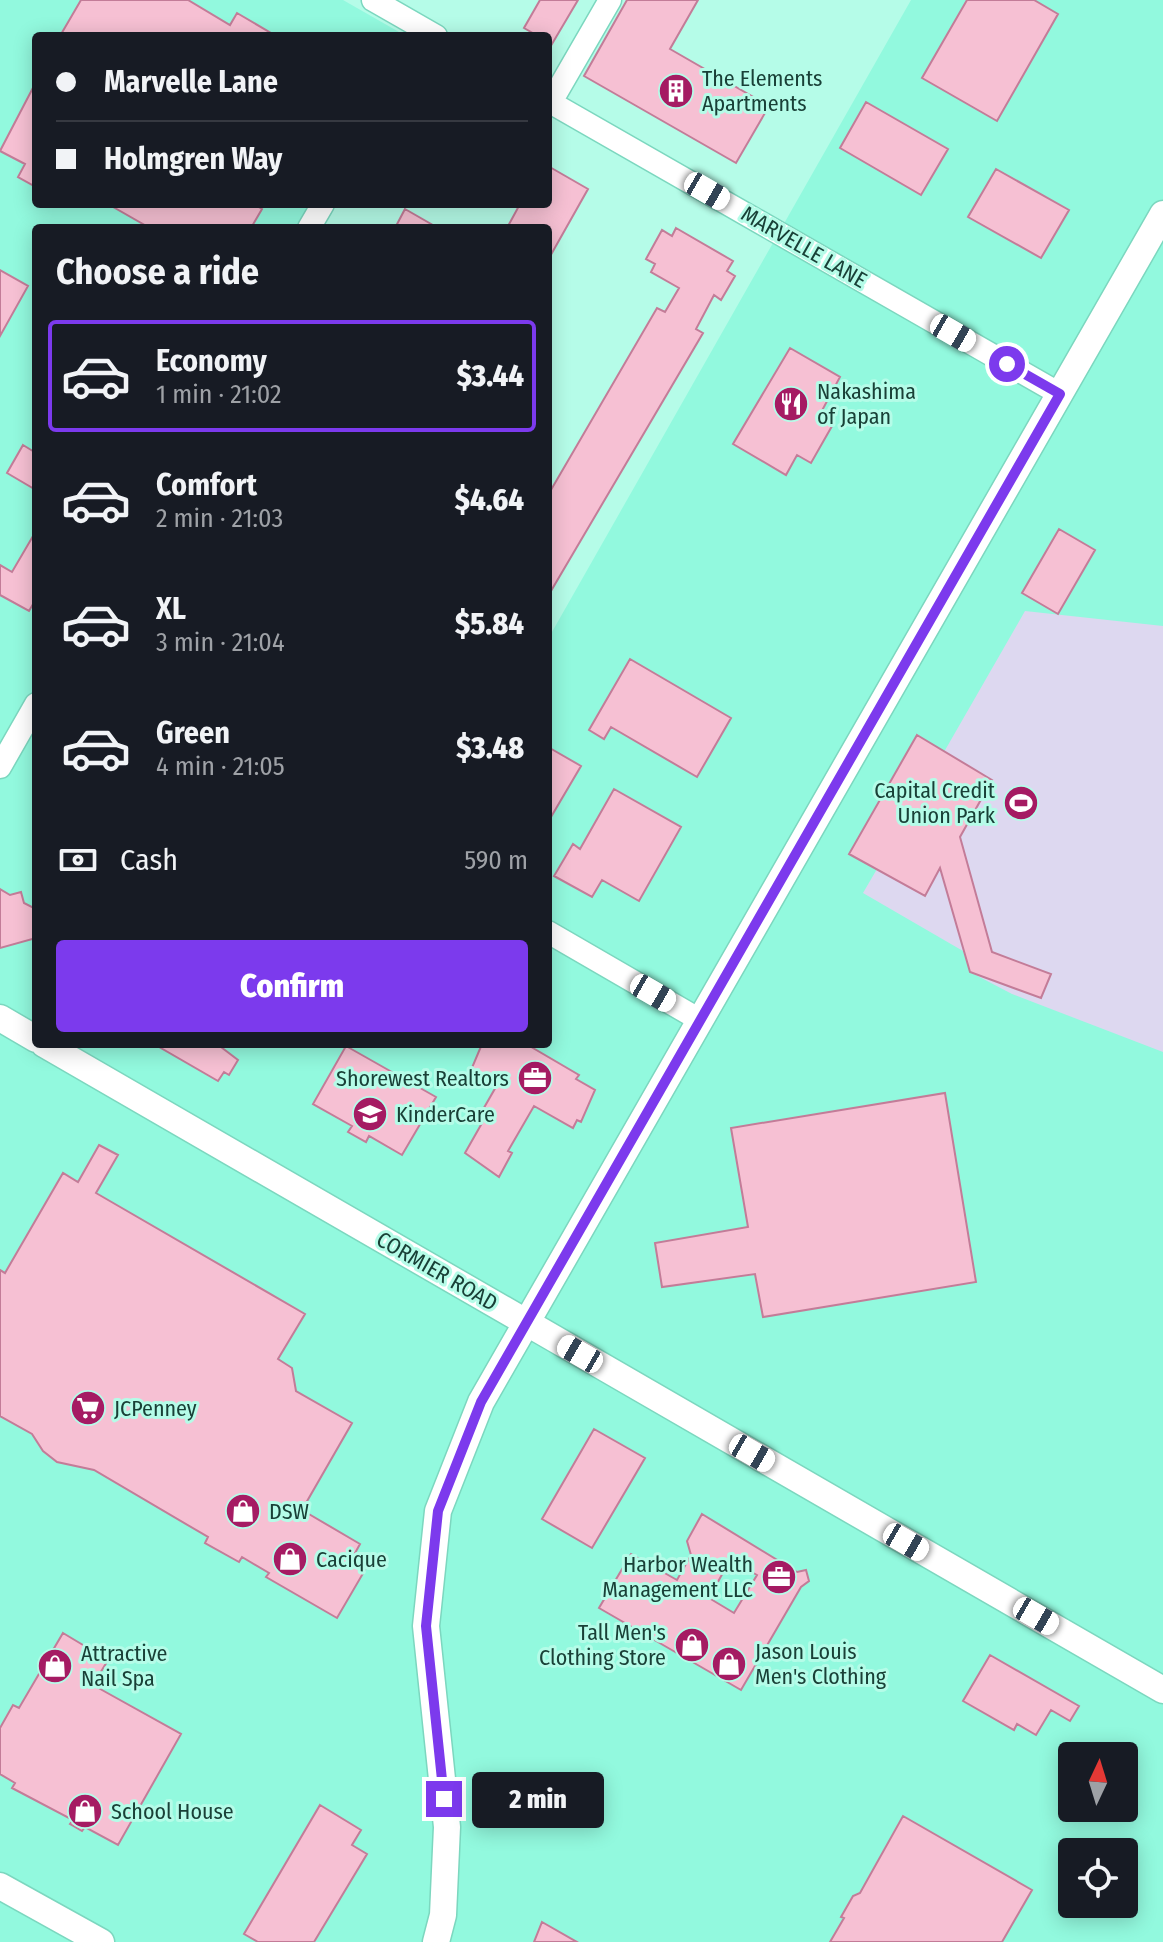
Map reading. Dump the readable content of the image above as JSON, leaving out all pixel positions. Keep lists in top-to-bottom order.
{
  "streets": {
    "street": ["MARVELLE LANE", "CORMIER ROAD"]
  },
  "places": {
    "building": ["The Elements Apartments"],
    "restaurant": ["Nakashima of Japan"],
    "sports": ["Capital Credit Union Park"],
    "office": ["Shorewest Realtors", "Harbor Wealth Management LLC"],
    "school or university": ["KinderCare"],
    "supermarket": ["JCPenney"],
    "shop": [
      "DSW",
      "Cacique",
      "Tall Men's Clothing Store",
      "Jason Louis Men's Clothing",
      "Attractive Nail Spa",
      "School House"
    ]
  },
  "north": "top",
  "page": {
    "banner": ["Marvelle Lane", "Holmgren Way"],
    "heading": "Choose a ride",
    "list": [
      {
        "name": "Economy",
        "note": "1 min · 21:02",
        "value": "$3.44"
      },
      {
        "name": "Comfort",
        "note": "2 min · 21:03",
        "value": "$4.64"
      },
      {
        "name": "XL",
        "note": "3 min · 21:04",
        "value": "$5.84"
      },
      {
        "name": "Green",
        "note": "4 min · 21:05",
        "value": "$3.48"
      }
    ],
    "pay": ["Cash", "590 m"],
    "buttons": "Confirm",
    "bubble": "2 min"
  }
}
